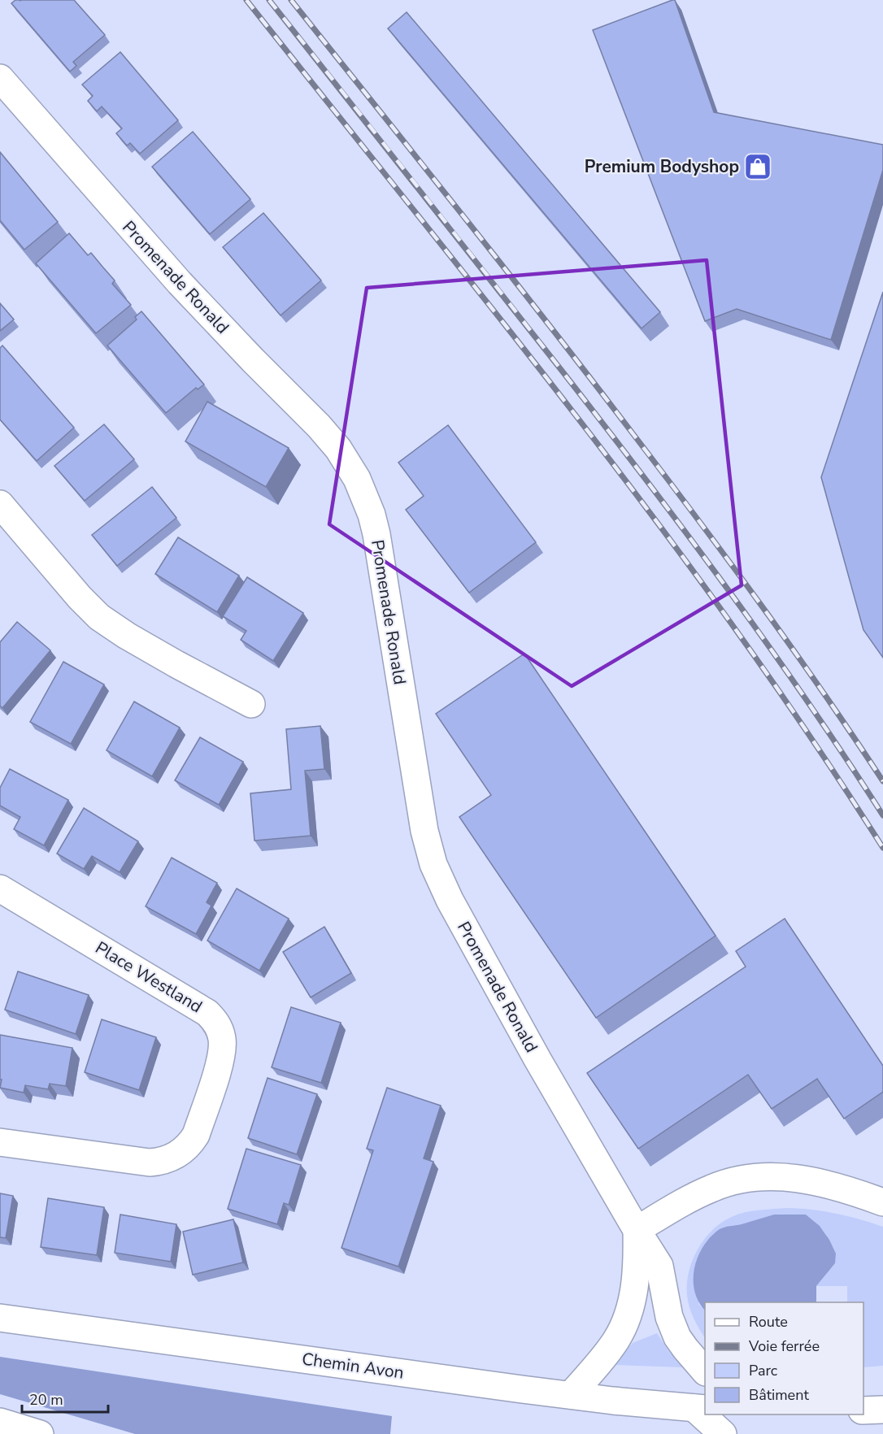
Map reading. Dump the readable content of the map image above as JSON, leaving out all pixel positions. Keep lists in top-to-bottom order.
{
  "streets": {
    "street": ["Promenade Ronald", "Place Westland", "Chemin Avon"]
  },
  "places": {
    "shop": ["Premium Bodyshop"]
  },
  "legend": [
    "Route",
    "Voie ferrée",
    "Parc",
    "Bâtiment"
  ],
  "scale_bar": "20 m"
}
